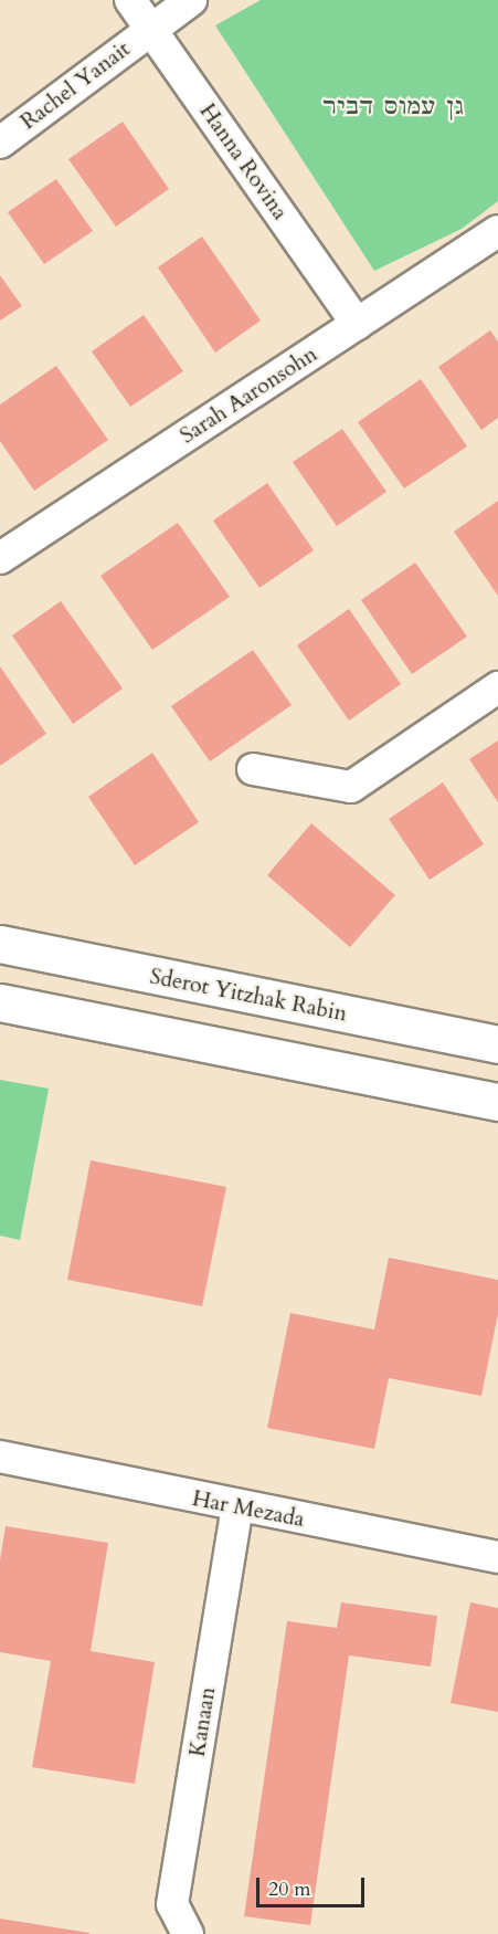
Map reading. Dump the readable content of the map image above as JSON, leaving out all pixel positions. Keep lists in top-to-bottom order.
{
  "streets": {
    "main road": ["Sderot Yitzhak Rabin"],
    "street": [
      "Rachel Yanait",
      "Hanna Rovina",
      "Sarah Aaronsohn",
      "Har Mezada",
      "Kanaan"
    ]
  },
  "crossings": [
    ["Rachel Yanait", "Hanna Rovina"],
    ["Hanna Rovina", "Sarah Aaronsohn"],
    ["Har Mezada", "Kanaan"]
  ],
  "parks": ["גן עמוס דביר"],
  "scale_bar": "20 m"
}
